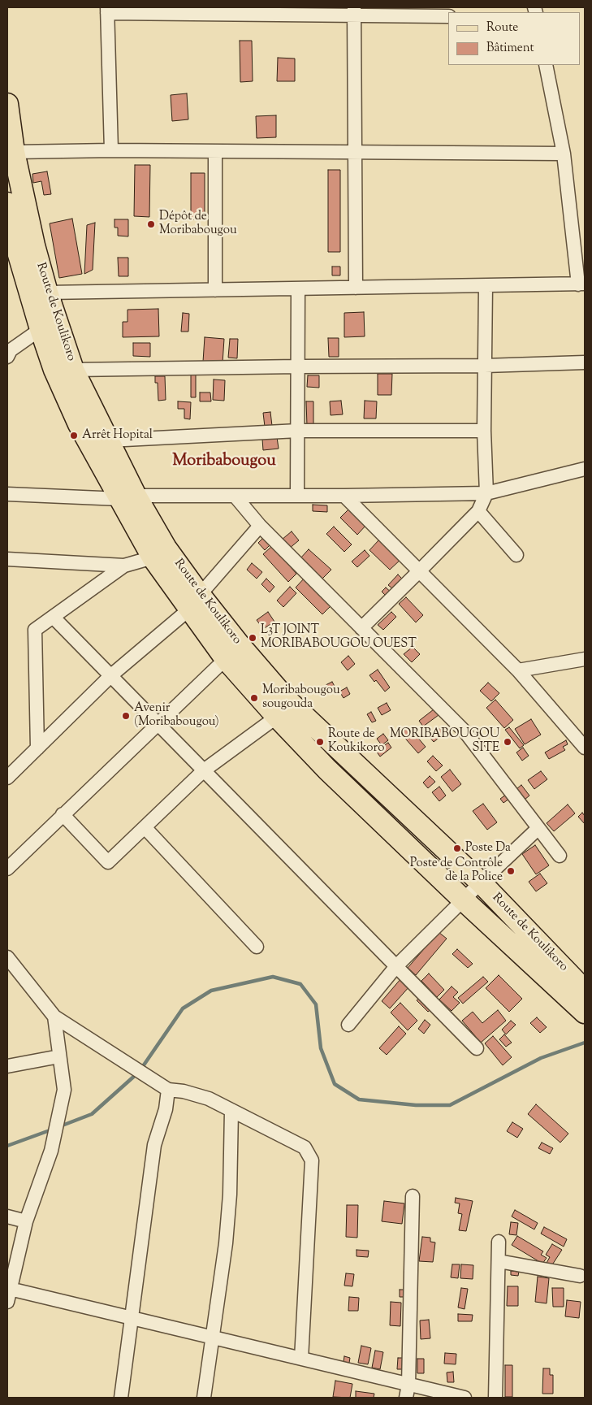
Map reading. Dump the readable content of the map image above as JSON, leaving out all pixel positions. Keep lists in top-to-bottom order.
{
  "streets": {
    "main road": ["Route de Koulikoro"]
  },
  "districts": ["Moribabougou"],
  "places": [
    "Dépôt de Moribabougou",
    "Arrêt Hopital",
    "L3T JOINT MORIBABOUGOU OUEST",
    "Moribabougou sougouda",
    "Avenir (Moribabougou)",
    "Route de Koukikoro",
    "MORIBABOUGOU SITE",
    "Poste Da",
    "Poste de Contrôle de la Police"
  ],
  "legend": ["Route", "Bâtiment"]
}
